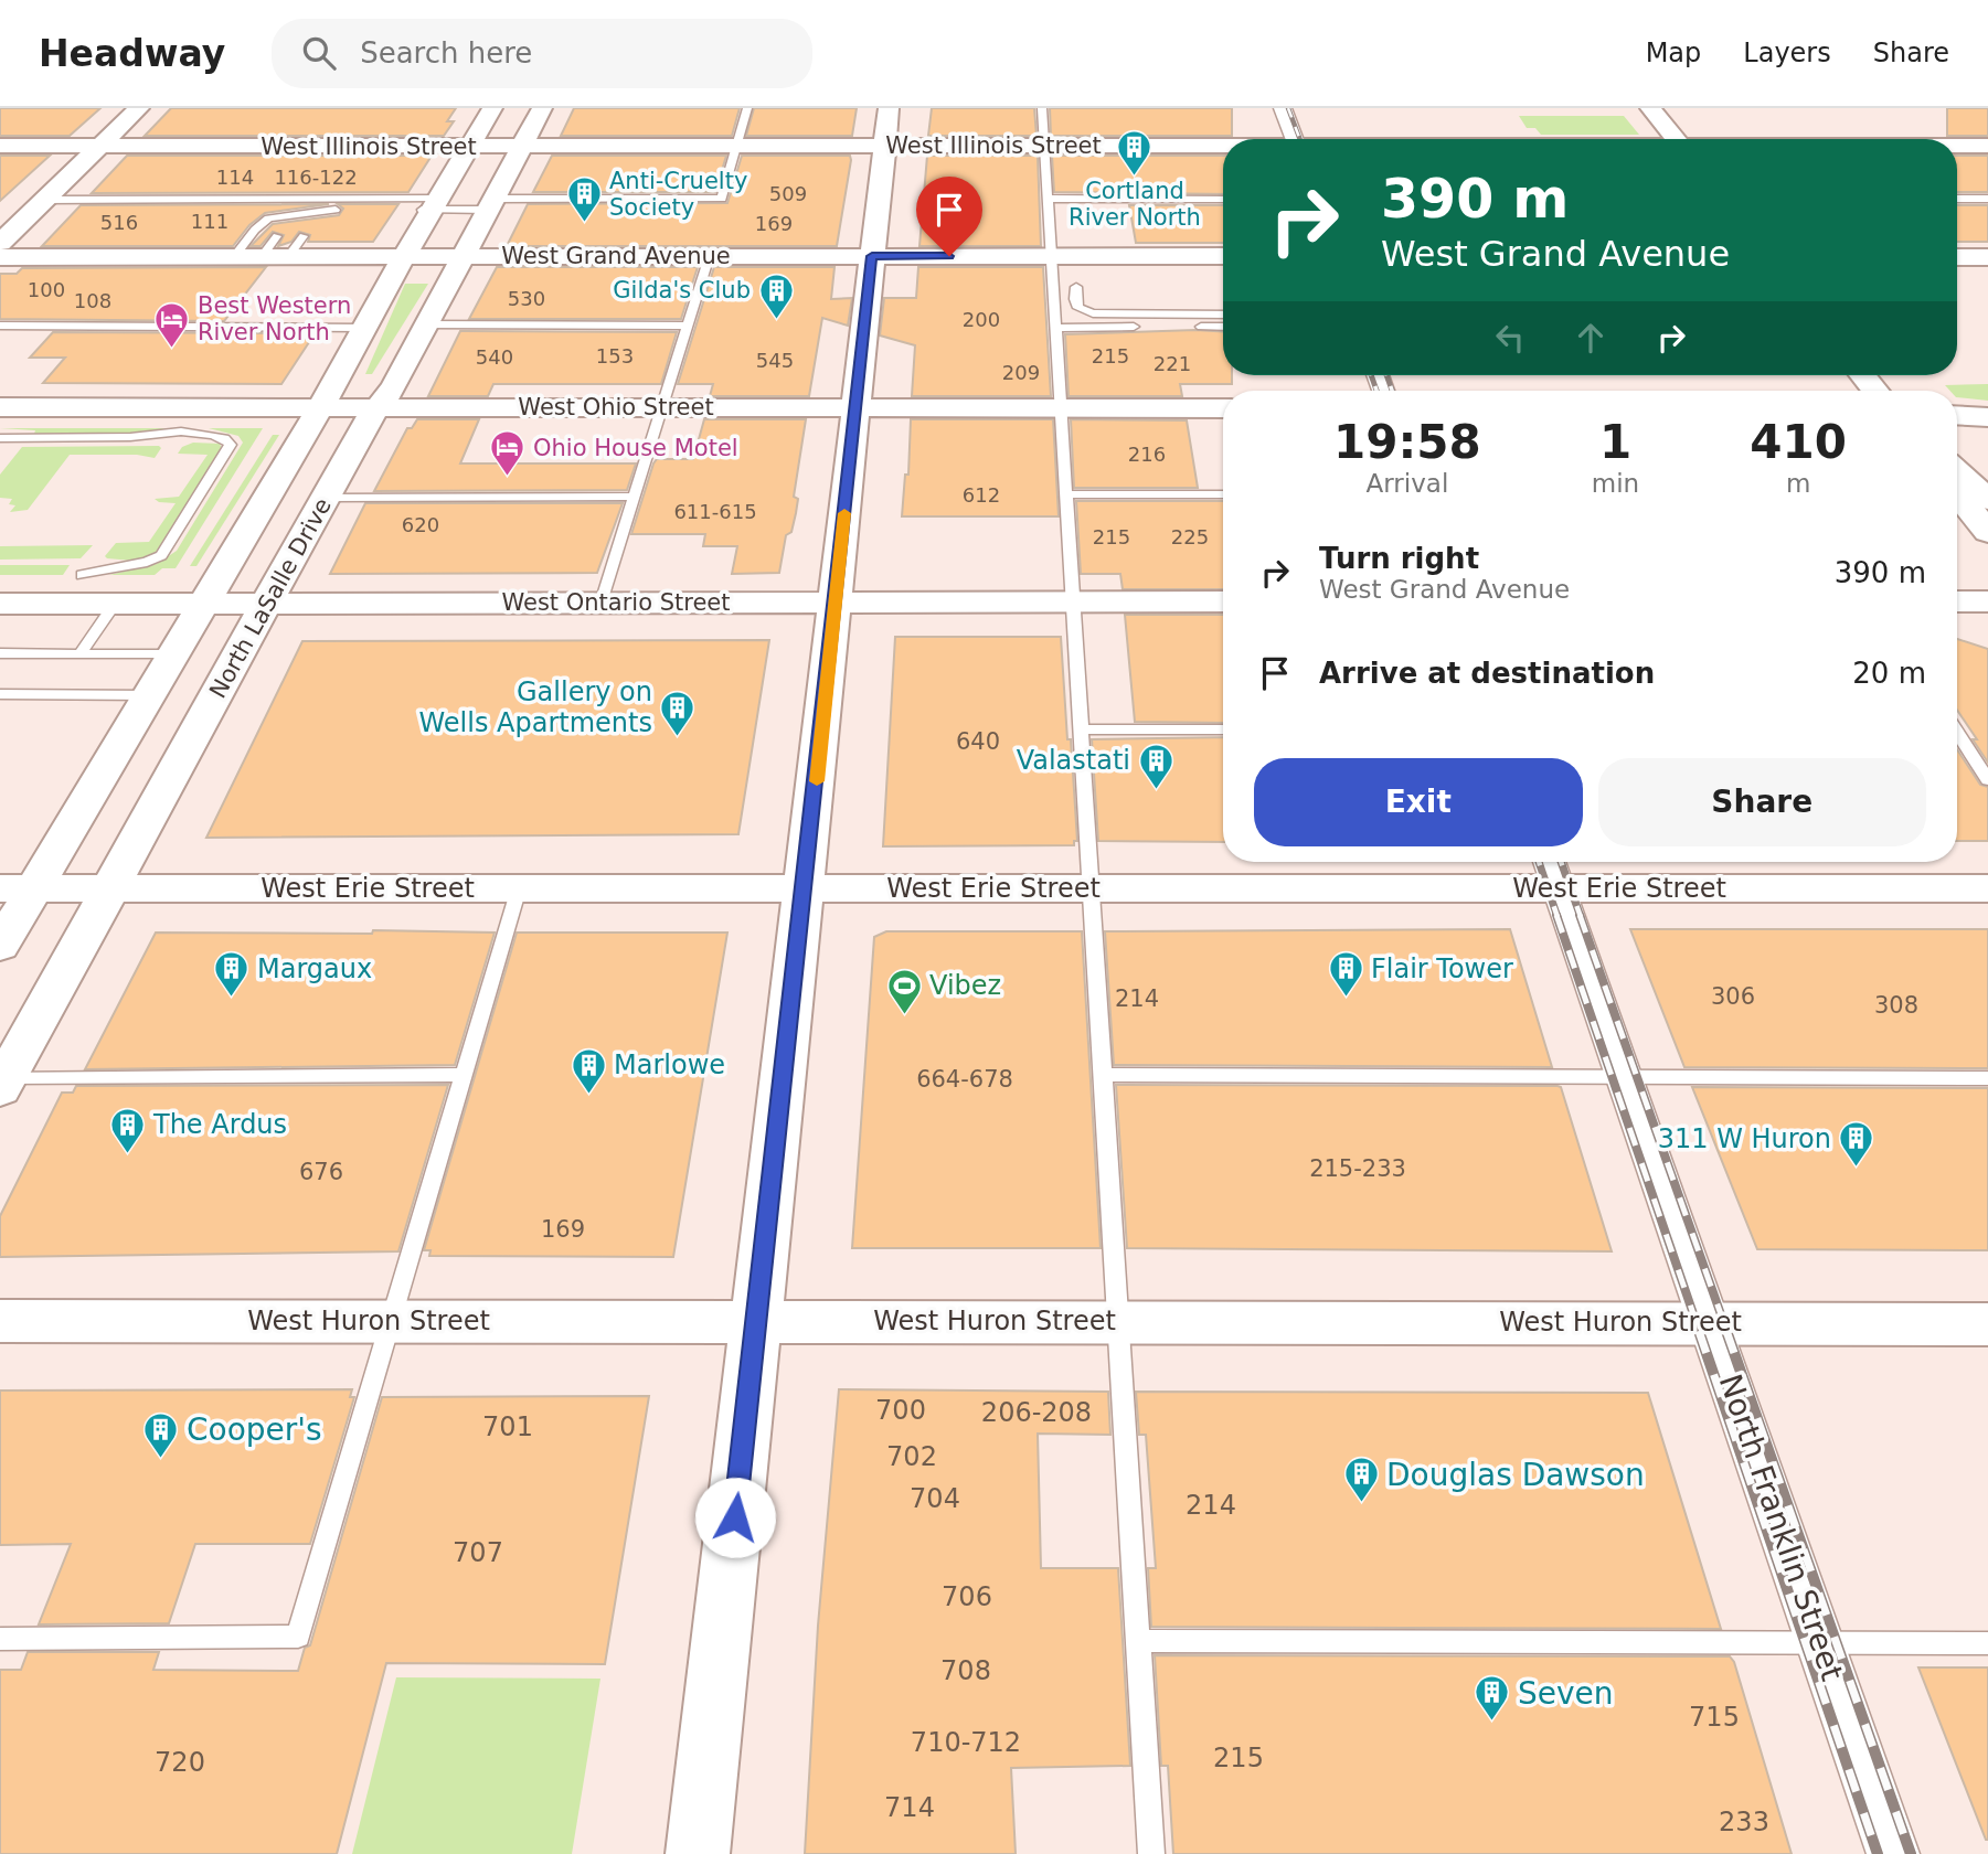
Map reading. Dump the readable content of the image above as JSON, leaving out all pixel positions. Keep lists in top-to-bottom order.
{
  "streets": {
    "main road": [
      "West Illinois Street",
      "West Grand Avenue",
      "West Ohio Street",
      "North LaSalle Drive",
      "West Ontario Street",
      "West Erie Street",
      "West Huron Street"
    ],
    "street": ["North Franklin Street"]
  },
  "crossings": [
    ["West Illinois Street", "North LaSalle Drive"],
    ["West Grand Avenue", "North LaSalle Drive"],
    ["West Ohio Street", "North LaSalle Drive"],
    ["North LaSalle Drive", "West Ontario Street"],
    ["North LaSalle Drive", "West Erie Street"],
    ["West Erie Street", "North Franklin Street"],
    ["West Huron Street", "North Franklin Street"]
  ],
  "places": {
    "building": [
      "Cortland River North",
      "Anti-Cruelty Society",
      "Gilda's Club",
      "Gallery on Wells Apartments",
      "Valastati",
      "Margaux",
      "Flair Tower",
      "Marlowe",
      "The Ardus",
      "311 W Huron",
      "Cooper's",
      "Douglas Dawson",
      "Seven"
    ],
    "hotel": ["Best Western River North", "Ohio House Motel"],
    "sports": ["Vibez"]
  },
  "house_numbers": [
    "114",
    "116-122",
    "509",
    "111",
    "516",
    "169",
    "100",
    "530",
    "108",
    "200",
    "153",
    "215",
    "540",
    "545",
    "221",
    "209",
    "216",
    "612",
    "611-615",
    "620",
    "215",
    "225",
    "640",
    "306",
    "214",
    "308",
    "664-678",
    "215-233",
    "676",
    "169",
    "700",
    "206-208",
    "701",
    "702",
    "704",
    "214",
    "707",
    "706",
    "708",
    "715",
    "710-712",
    "215",
    "720",
    "714",
    "233"
  ],
  "page": {
    "header": "Headway",
    "search": "Search here",
    "nav": ["Map", "Layers", "Share"],
    "turn": ["390 m", "West Grand Avenue"],
    "eta": [
      "19:58",
      "Arrival",
      "1",
      "min",
      "410",
      "m"
    ],
    "list": [
      {
        "name": "Turn right",
        "note": "West Grand Avenue",
        "value": "390 m"
      },
      {
        "name": "Arrive at destination",
        "value": "20 m"
      }
    ],
    "buttons": ["Exit", "Share"]
  }
}
